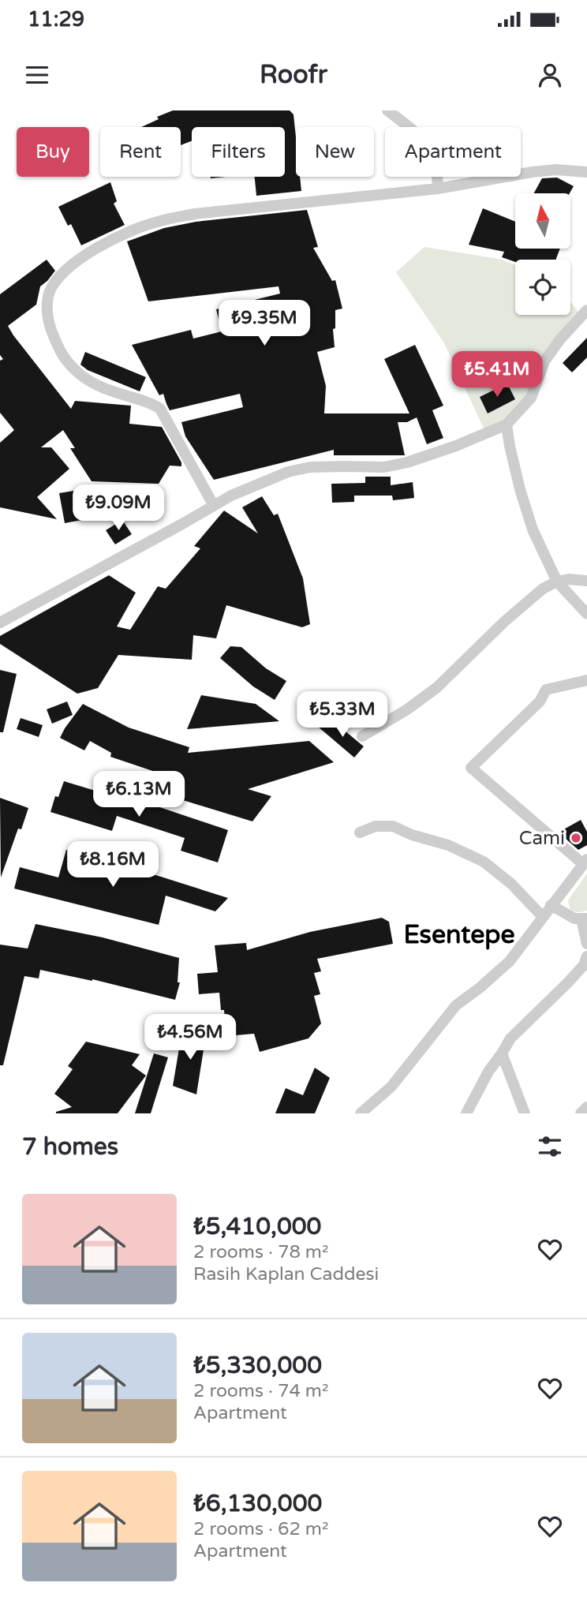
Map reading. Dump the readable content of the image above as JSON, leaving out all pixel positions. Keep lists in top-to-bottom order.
{
  "districts": ["Esentepe"],
  "places": ["Cami"],
  "north": "top",
  "page": {
    "status": "11:29",
    "header": "Roofr",
    "chip": [
      "Buy",
      "Rent",
      "Filters",
      "New",
      "Apartment"
    ],
    "price": [
      "₺9.35M",
      "₺5.41M",
      "₺9.09M",
      "₺5.33M",
      "₺6.13M",
      "₺8.16M",
      "₺4.56M"
    ],
    "heading": "7 homes",
    "list": [
      {
        "name": "₺5,410,000",
        "note": "2 rooms · 78 m² · Rasih Kaplan Caddesi"
      },
      {
        "name": "₺5,330,000",
        "note": "2 rooms · 74 m² · Apartment"
      },
      {
        "name": "₺6,130,000",
        "note": "2 rooms · 62 m² · Apartment"
      }
    ]
  }
}
